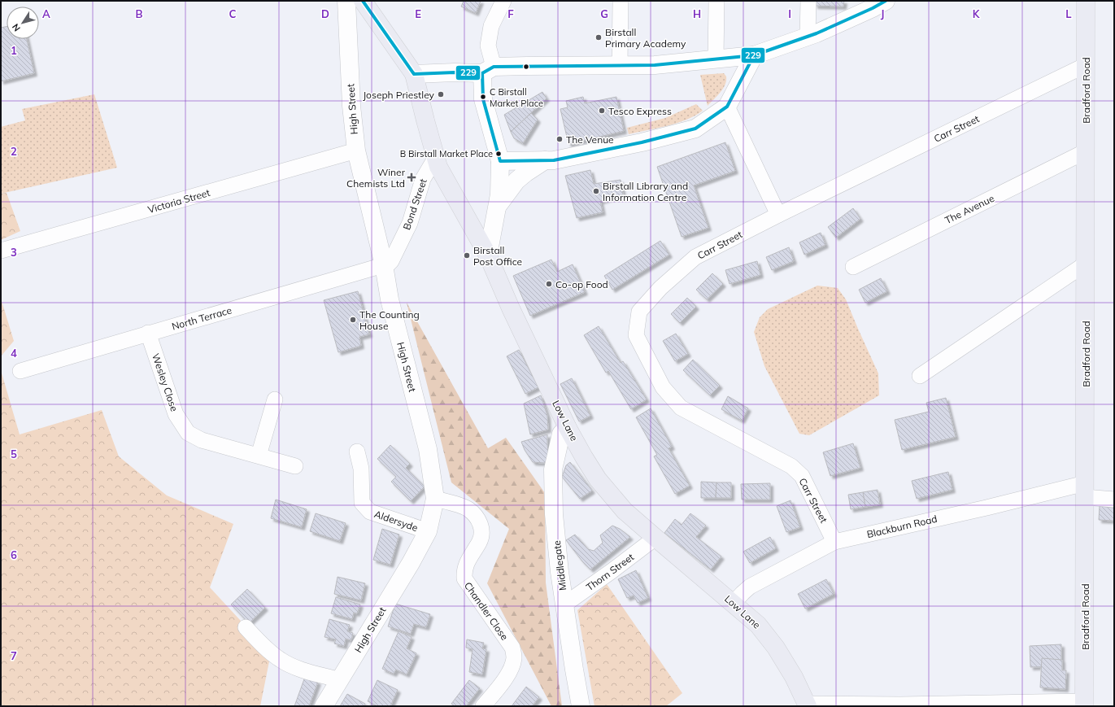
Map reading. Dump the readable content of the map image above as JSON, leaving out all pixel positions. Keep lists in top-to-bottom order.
{
  "streets": {
    "main road": ["Bradford Road", "Low Lane"],
    "street": [
      "High Street",
      "Carr Street",
      "Victoria Street",
      "Bond Street",
      "The Avenue",
      "North Terrace",
      "Wesley Close",
      "Aldersyde",
      "Blackburn Road",
      "Middlegate",
      "Thorn Street",
      "Chandler Close"
    ]
  },
  "crossings": [
    ["Bradford Road", "Carr Street"],
    ["Bradford Road", "The Avenue"],
    ["Bradford Road", "Blackburn Road"],
    ["High Street", "Victoria Street"],
    ["High Street", "Bond Street"],
    ["High Street", "North Terrace"],
    ["High Street", "Aldersyde"],
    ["High Street", "Chandler Close"],
    ["Carr Street", "Blackburn Road"],
    ["Bond Street", "North Terrace"],
    ["Bond Street", "Low Lane"],
    ["North Terrace", "Wesley Close"],
    ["Low Lane", "Blackburn Road"],
    ["Low Lane", "Middlegate"],
    ["Low Lane", "Thorn Street"],
    ["Middlegate", "Thorn Street"]
  ],
  "places": {
    "other": [
      "Birstall Primary Academy",
      "Joseph Priestley",
      "C Birstall Market Place",
      "Tesco Express",
      "The Venue",
      "B Birstall Market Place",
      "Birstall Library and Information Centre",
      "Birstall Post Office",
      "Co-op Food",
      "The Counting House"
    ],
    "health": ["Winer Chemists Ltd"]
  },
  "lines": ["transit line 229"],
  "north": "bottom left",
  "grid": {
    "columns": [
      "A",
      "B",
      "C",
      "D",
      "E",
      "F",
      "G",
      "H",
      "I",
      "J",
      "K",
      "L"
    ],
    "rows": [
      "1",
      "2",
      "3",
      "4",
      "5",
      "6",
      "7"
    ]
  }
}
